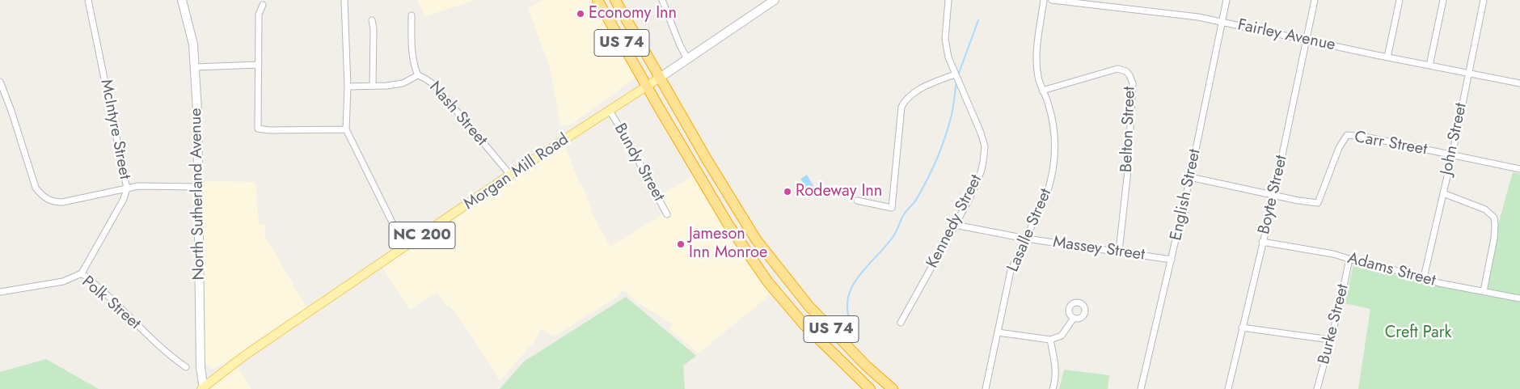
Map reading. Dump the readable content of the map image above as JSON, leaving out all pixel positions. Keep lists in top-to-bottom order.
{
  "streets": {
    "highway": ["US 74"],
    "main road": ["Morgan Mill Road", "NC 200"],
    "street": [
      "Fairley Avenue",
      "Nash Street",
      "McIntyre Street",
      "Belton Street",
      "John Street",
      "Carr Street",
      "Bundy Street",
      "North Sutherland Avenue",
      "English Street",
      "Boyte Street",
      "Kennedy Street",
      "Lasalle Street",
      "Massey Street",
      "Adams Street",
      "Polk Street",
      "Burke Street"
    ]
  },
  "crossings": [
    ["Fairley Avenue", "John Street"],
    ["Fairley Avenue", "English Street"],
    ["Fairley Avenue", "Boyte Street"],
    ["US 74", "Morgan Mill Road"],
    ["Nash Street", "Morgan Mill Road"],
    ["McIntyre Street", "Polk Street"],
    ["Belton Street", "Lasalle Street"],
    ["Belton Street", "Massey Street"],
    ["John Street", "Carr Street"],
    ["John Street", "Adams Street"],
    ["Carr Street", "Boyte Street"],
    ["Bundy Street", "Morgan Mill Road"],
    ["Morgan Mill Road", "North Sutherland Avenue"],
    ["English Street", "Massey Street"],
    ["Boyte Street", "Adams Street"],
    ["Kennedy Street", "Massey Street"],
    ["Lasalle Street", "Massey Street"],
    ["Adams Street", "Burke Street"]
  ],
  "parks": ["Creft Park"],
  "places": ["Economy Inn", "Rodeway Inn", "Jameson Inn Monroe"]
}
